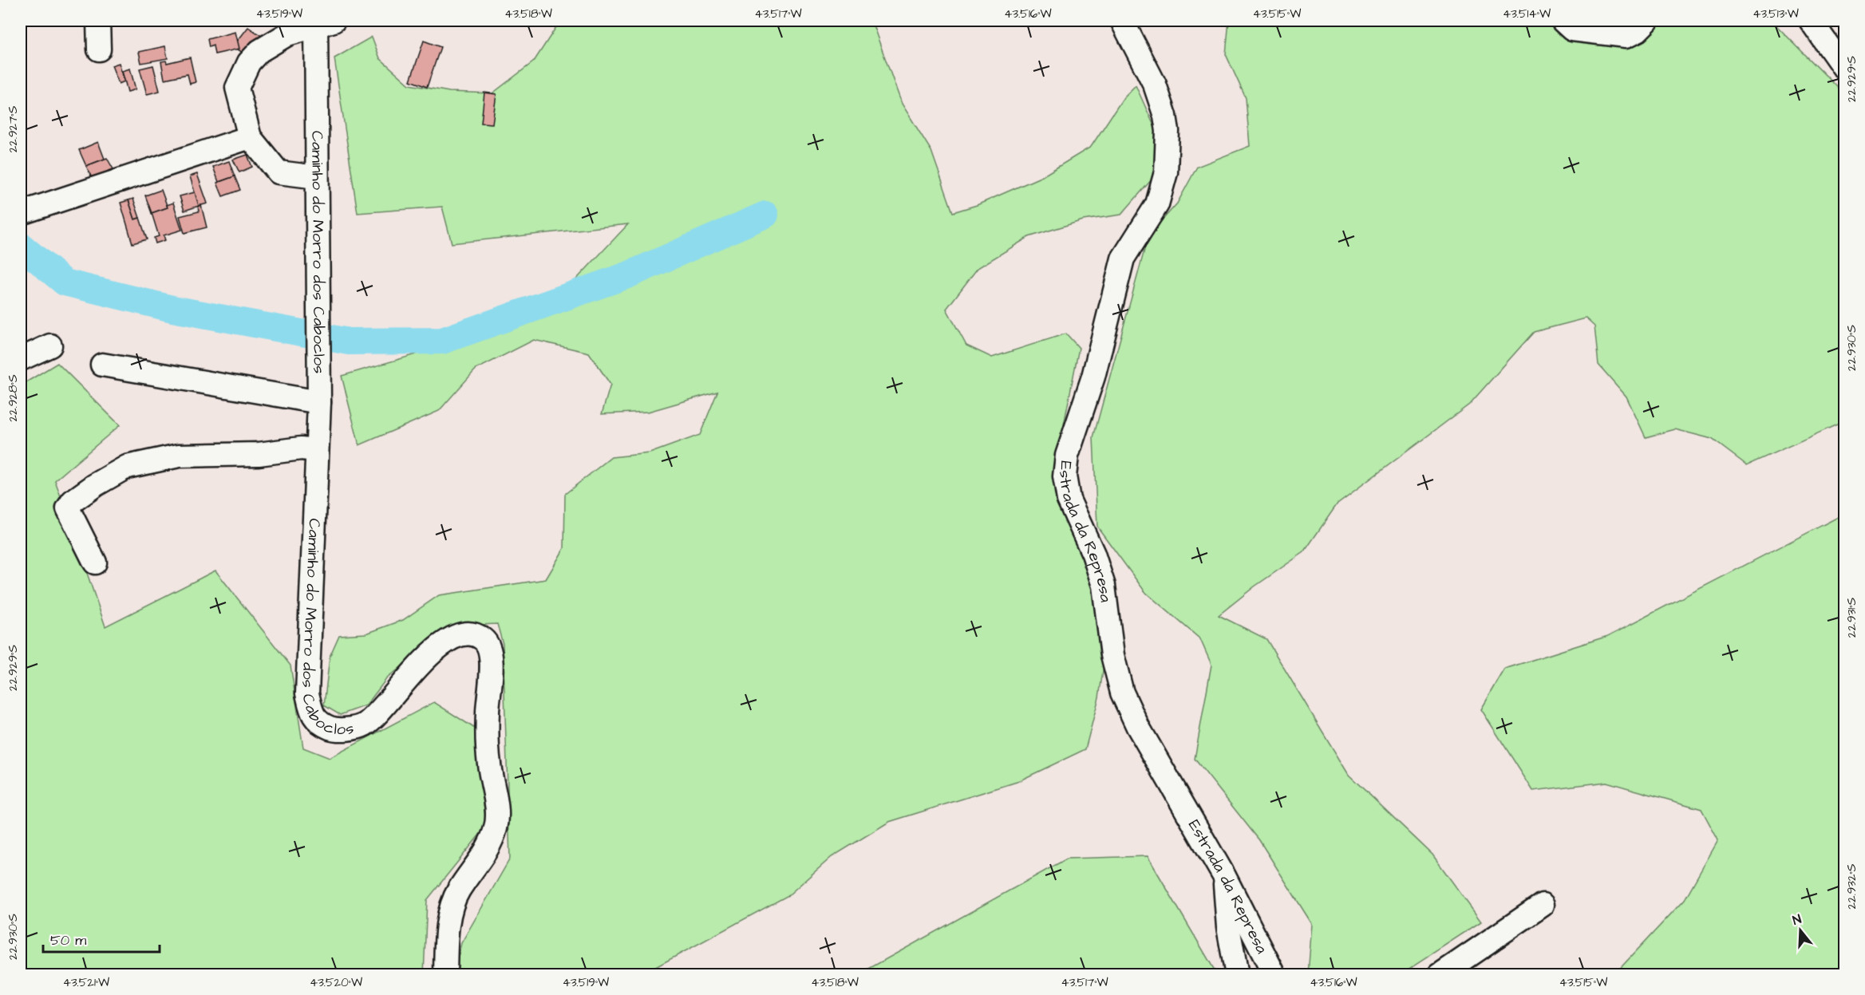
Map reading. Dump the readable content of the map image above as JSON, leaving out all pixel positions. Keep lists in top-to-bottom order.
{
  "streets": {
    "street": ["Caminho do Morro dos Caboclos", "Estrada da Represa"]
  },
  "scale_bar": "50 m",
  "north": "top",
  "coordinates": [
    "43.519°W",
    "43.518°W",
    "43.517°W",
    "43.516°W",
    "43.515°W",
    "43.514°W",
    "43.513°W",
    "22.929°S",
    "22.927°S",
    "22.930°S",
    "22.928°S",
    "22.931°S",
    "22.932°S",
    "43.521°W",
    "43.520°W"
  ]
}
